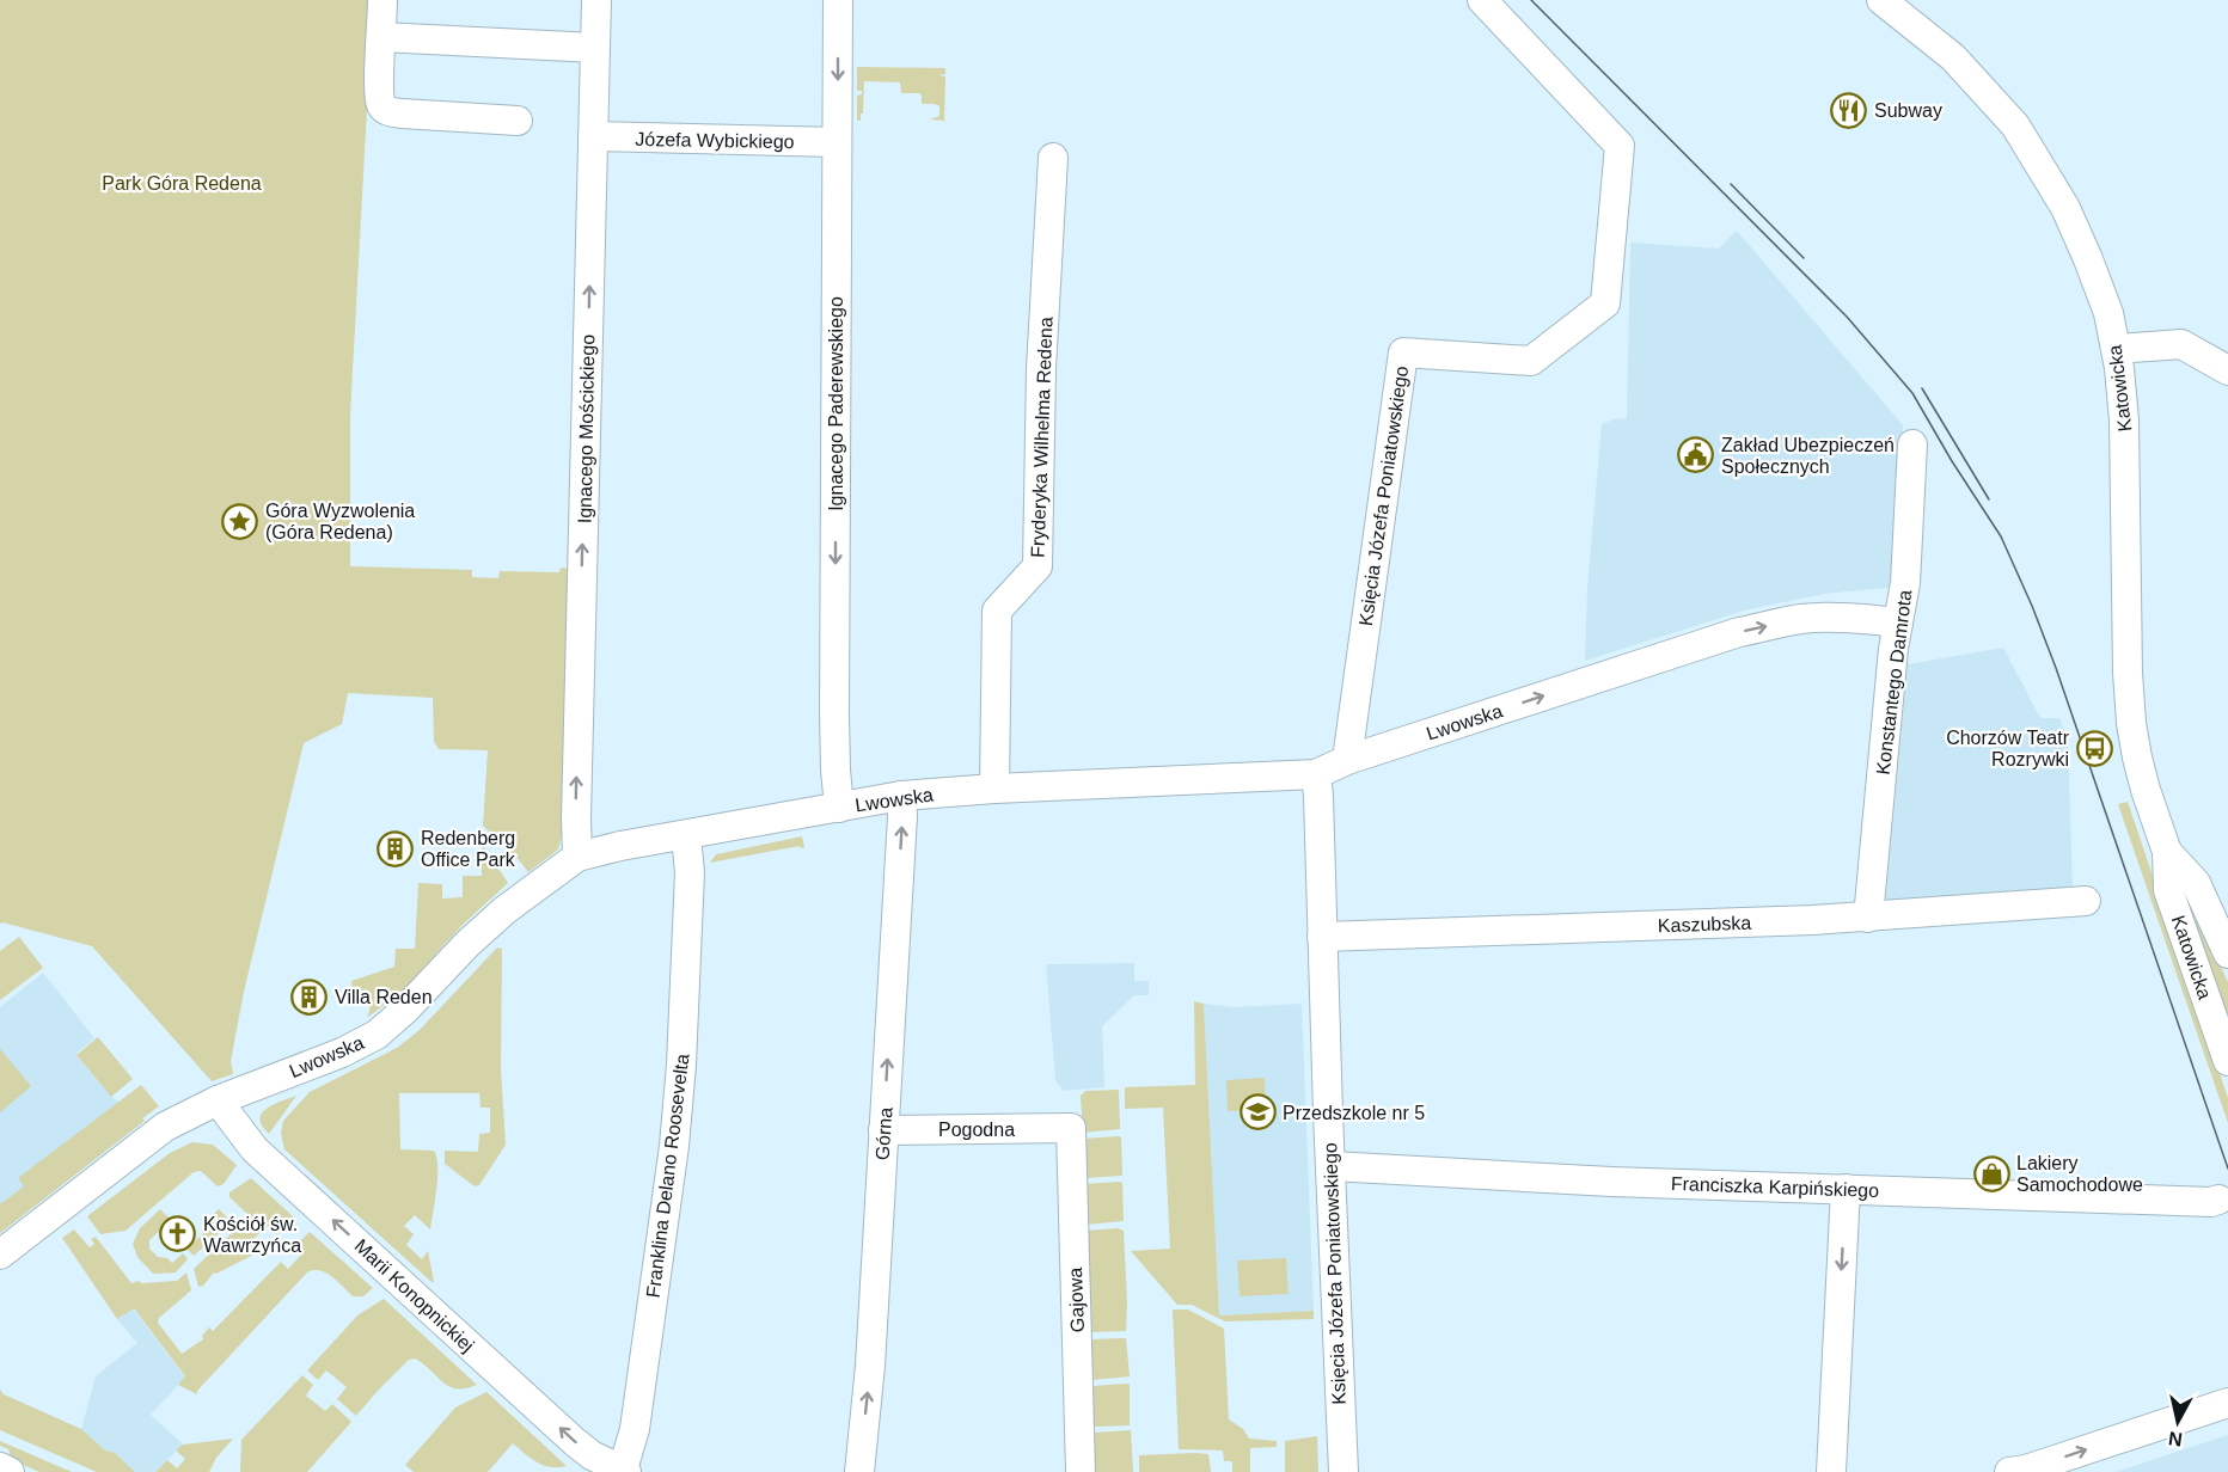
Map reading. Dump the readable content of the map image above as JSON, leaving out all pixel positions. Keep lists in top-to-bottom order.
{
  "streets": {
    "street": [
      "Józefa Wybickiego",
      "Katowicka",
      "Ignacego Paderewskiego",
      "Ignacego Mościckiego",
      "Fryderyka Wilhelma Redena",
      "Księcia Józefa Poniatowskiego",
      "Konstantego Damrota",
      "Lwowska",
      "Kaszubska",
      "Pogodna",
      "Górna",
      "Franklina Delano Roosevelta",
      "Franciszka Karpińskiego",
      "Marii Konopnickiej",
      "Gajowa"
    ]
  },
  "crossings": [
    ["Józefa Wybickiego", "Ignacego Paderewskiego"],
    ["Józefa Wybickiego", "Ignacego Mościckiego"],
    ["Ignacego Paderewskiego", "Lwowska"],
    ["Ignacego Mościckiego", "Lwowska"],
    ["Fryderyka Wilhelma Redena", "Lwowska"],
    ["Księcia Józefa Poniatowskiego", "Lwowska"],
    ["Księcia Józefa Poniatowskiego", "Kaszubska"],
    ["Księcia Józefa Poniatowskiego", "Franciszka Karpińskiego"],
    ["Konstantego Damrota", "Lwowska"],
    ["Konstantego Damrota", "Kaszubska"],
    ["Lwowska", "Górna"],
    ["Lwowska", "Franklina Delano Roosevelta"],
    ["Lwowska", "Marii Konopnickiej"],
    ["Pogodna", "Górna"],
    ["Pogodna", "Gajowa"],
    ["Franklina Delano Roosevelta", "Marii Konopnickiej"]
  ],
  "one_way": [
    "Ignacego Paderewskiego",
    "Ignacego Mościckiego",
    "Górna",
    "Marii Konopnickiej"
  ],
  "parks": ["Park Góra Redena"],
  "places": {
    "restaurant": ["Subway"],
    "public building": ["Zakład Ubezpieczeń Społecznych"],
    "place": ["Góra Wyzwolenia (Góra Redena)"],
    "bus stop": ["Chorzów Teatr Rozrywki"],
    "building": ["Redenberg Office Park", "Villa Reden"],
    "school or university": ["Przedszkole nr 5"],
    "shop": ["Lakiery Samochodowe"],
    "church": ["Kościół św. Wawrzyńca"]
  },
  "north": "bottom"
}
